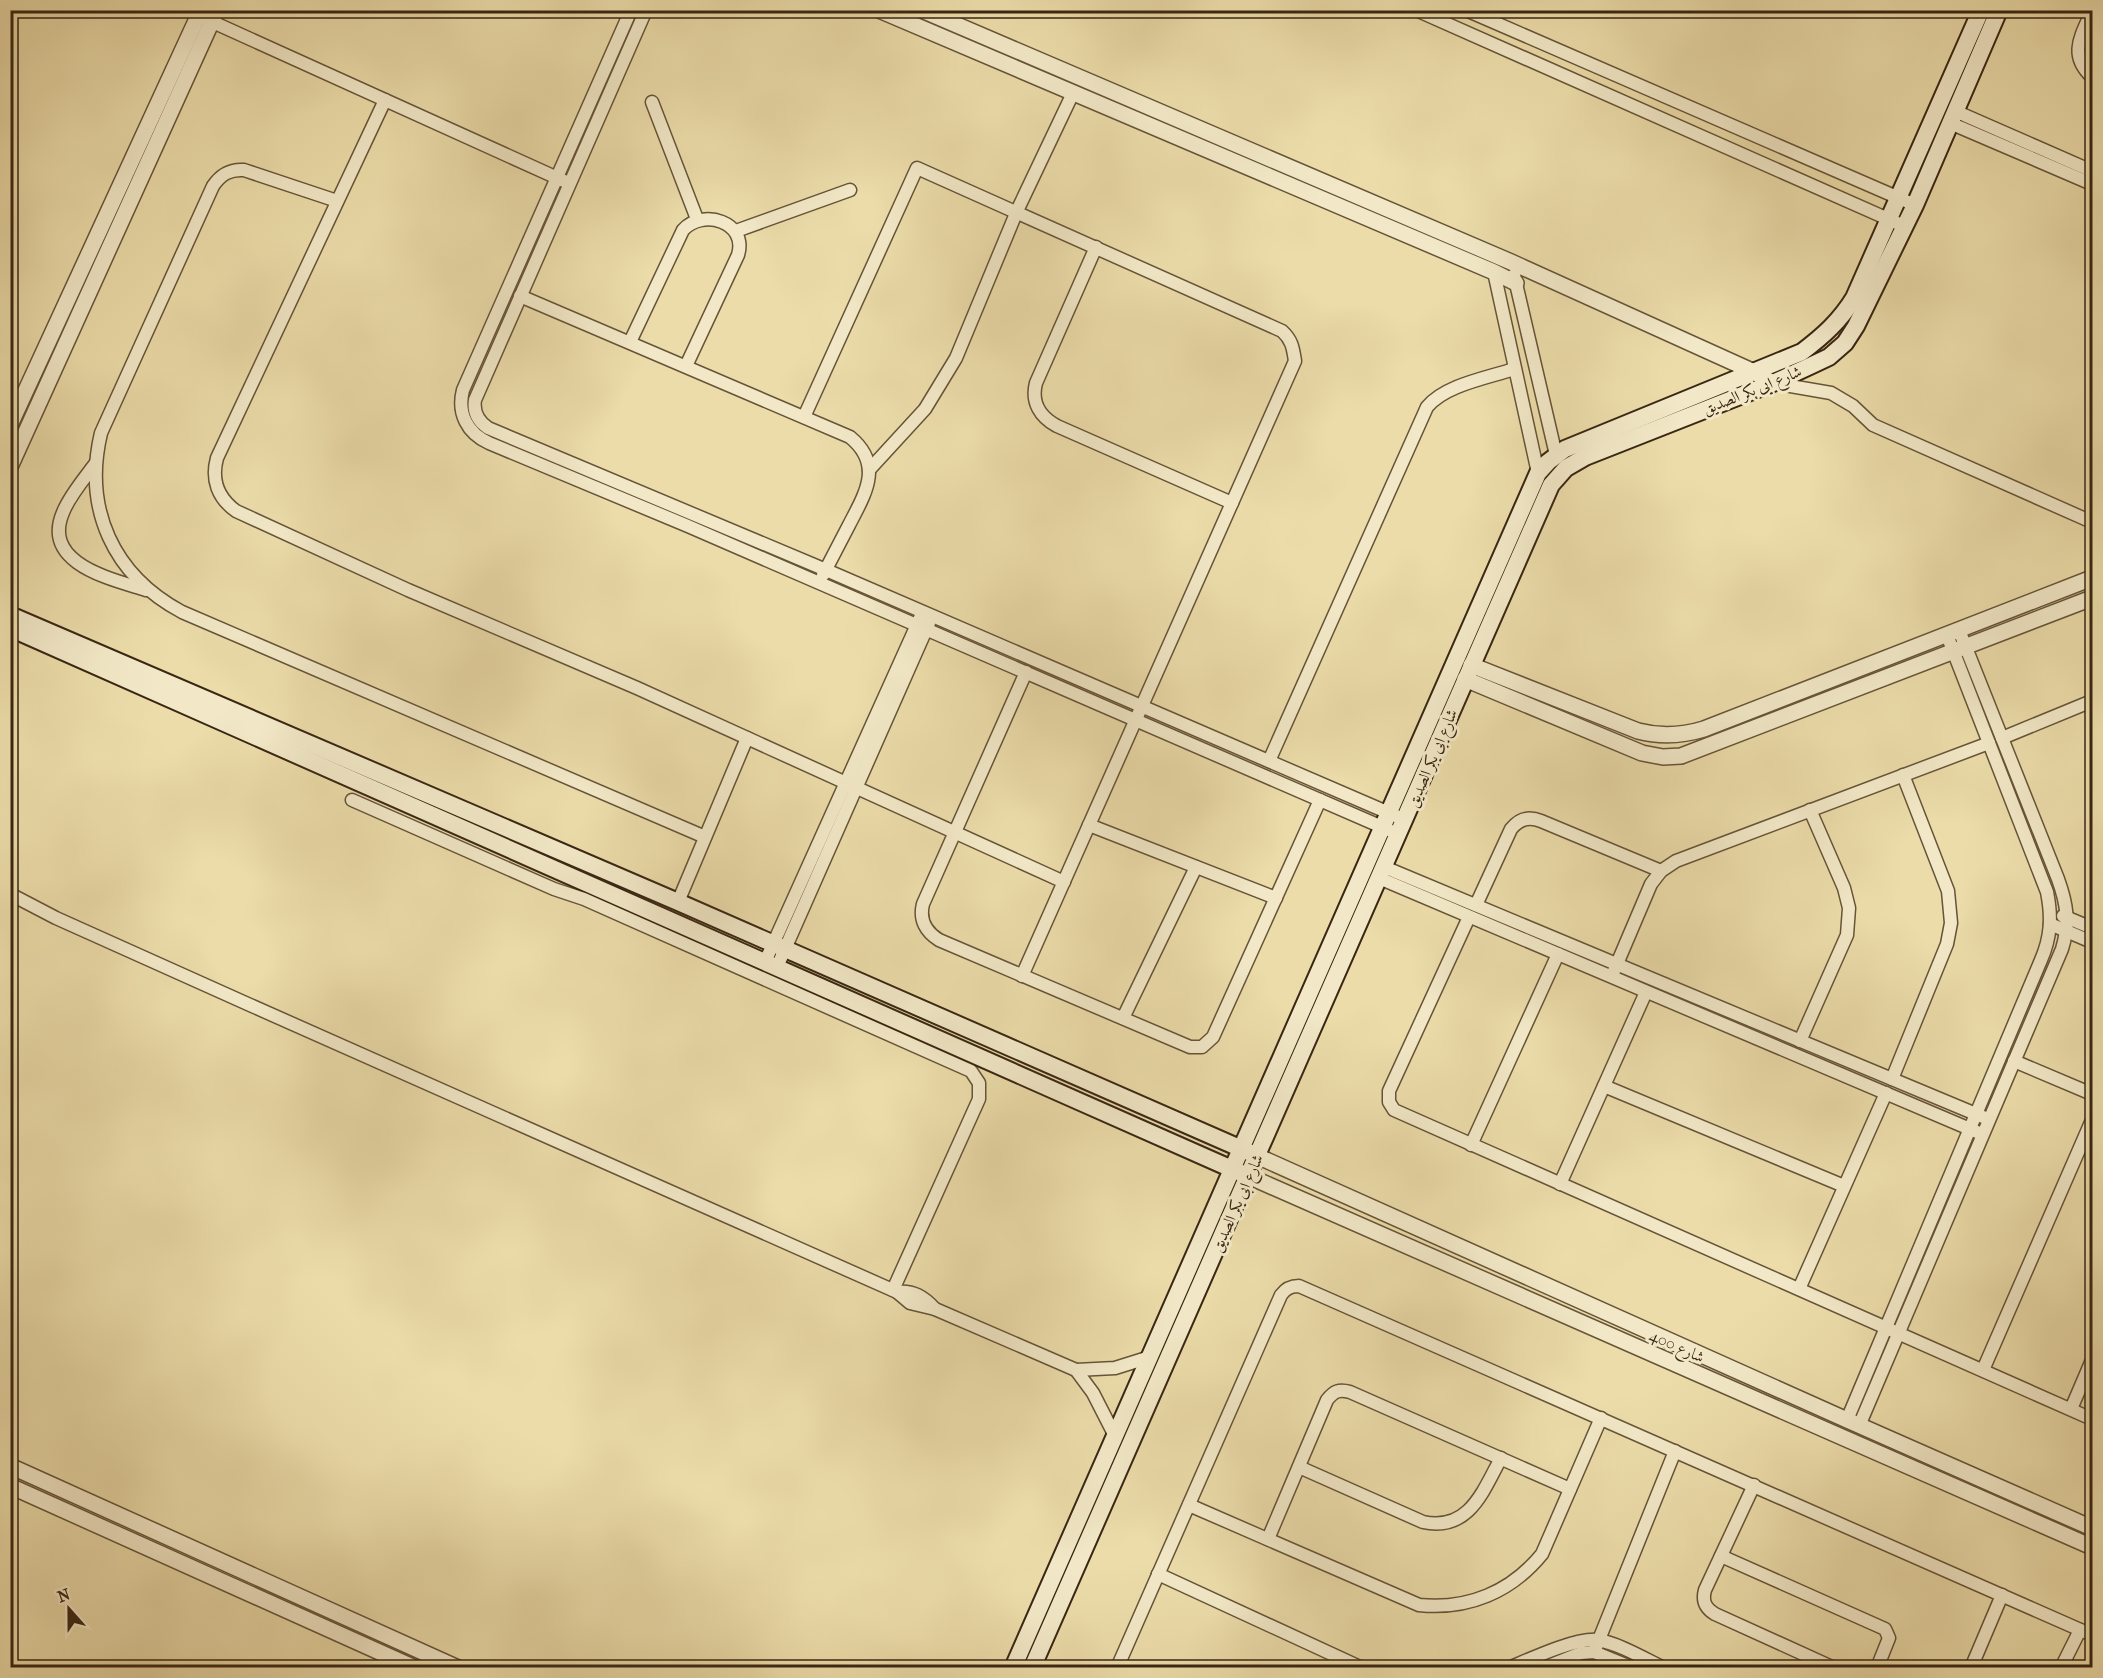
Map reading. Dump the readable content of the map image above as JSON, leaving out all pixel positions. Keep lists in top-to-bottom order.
{
  "streets": {
    "main road": ["شارع ابى بكر الصديق"],
    "street": ["شارع 400"]
  },
  "crossings": [
    ["شارع ابى بكر الصديق", "شارع 400"]
  ],
  "north": "top"
}
